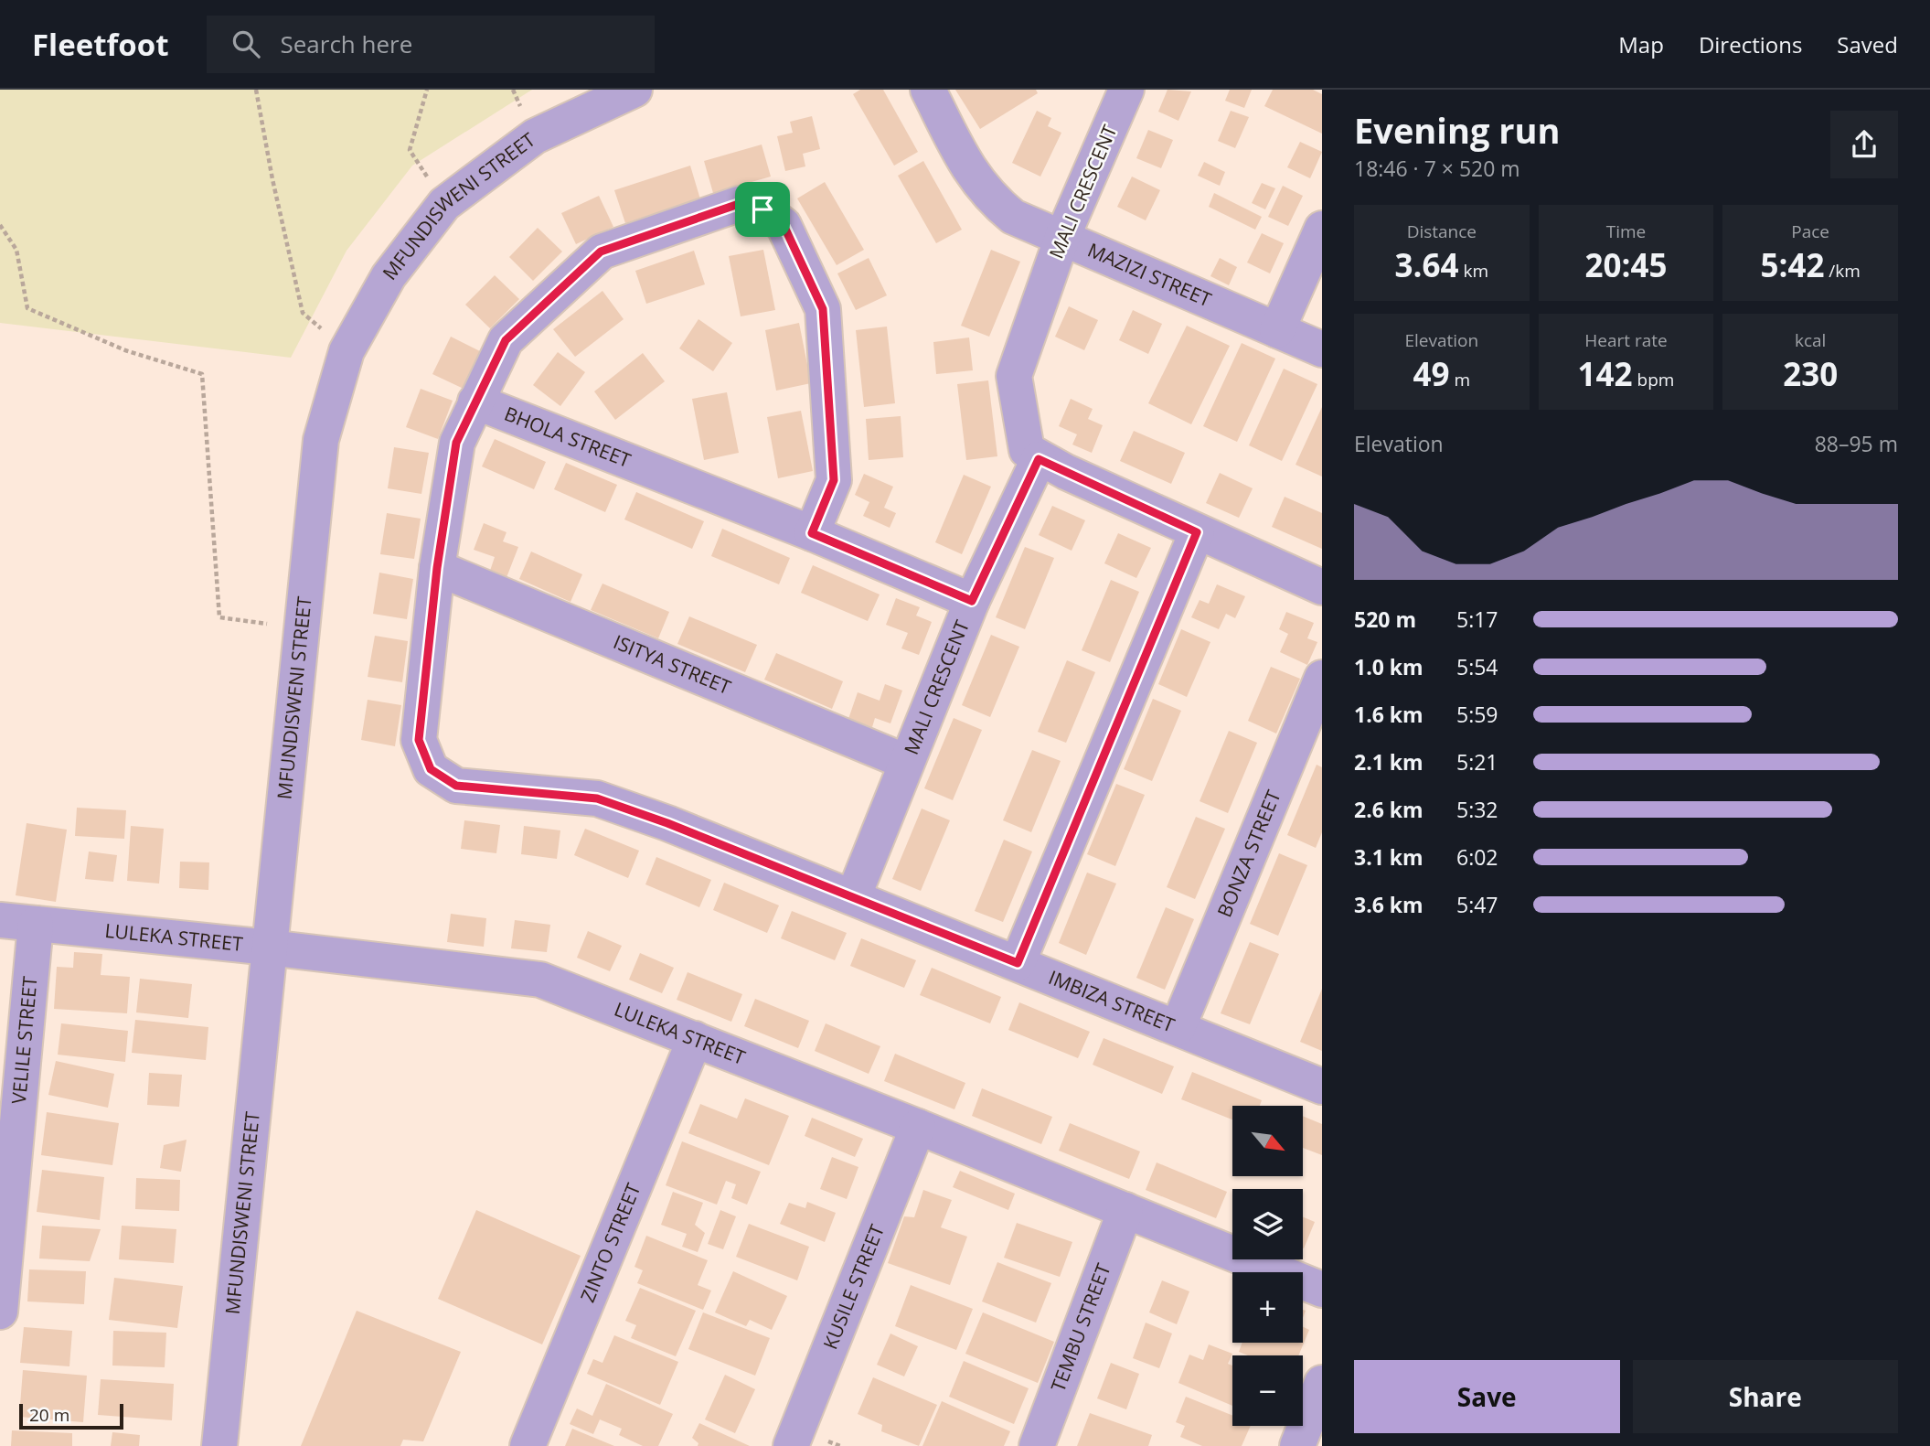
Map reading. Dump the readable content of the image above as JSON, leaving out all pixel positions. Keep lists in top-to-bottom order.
{
  "streets": {
    "street": [
      "MALI CRESCENT",
      "MFUNDISWENI STREET",
      "MAZIZI STREET",
      "BHOLA STREET",
      "ISITYA STREET",
      "BONZA STREET",
      "LULEKA STREET",
      "IMBIZA STREET",
      "VELILE STREET",
      "ZINTO STREET",
      "KUSILE STREET",
      "TEMBU STREET"
    ]
  },
  "crossings": [
    ["MALI CRESCENT", "MAZIZI STREET"],
    ["MALI CRESCENT", "BHOLA STREET"],
    ["MALI CRESCENT", "ISITYA STREET"],
    ["MALI CRESCENT", "IMBIZA STREET"],
    ["MFUNDISWENI STREET", "LULEKA STREET"],
    ["ISITYA STREET", "IMBIZA STREET"],
    ["BONZA STREET", "IMBIZA STREET"],
    ["LULEKA STREET", "VELILE STREET"],
    ["LULEKA STREET", "ZINTO STREET"],
    ["LULEKA STREET", "KUSILE STREET"],
    ["LULEKA STREET", "TEMBU STREET"]
  ],
  "scale_bar": "20 m",
  "north": "bottom right",
  "page": {
    "header": "Fleetfoot",
    "search": "Search here",
    "nav": ["Map", "Directions", "Saved"],
    "heading": ["Evening run", "18:46 · 7 × 520 m"],
    "stats": [
      ["Distance", "3.64 km"],
      ["Time", "20:45"],
      ["Pace", "5:42 /km"],
      ["Elevation", "49 m"],
      ["Heart rate", "142 bpm"],
      ["kcal", "230"]
    ],
    "chart": ["Elevation", "88–95 m"],
    "list": [
      {
        "name": "520 m",
        "note": "5:17"
      },
      {
        "name": "1.0 km",
        "note": "5:54"
      },
      {
        "name": "1.6 km",
        "note": "5:59"
      },
      {
        "name": "2.1 km",
        "note": "5:21"
      },
      {
        "name": "2.6 km",
        "note": "5:32"
      },
      {
        "name": "3.1 km",
        "note": "6:02"
      },
      {
        "name": "3.6 km",
        "note": "5:47"
      }
    ],
    "map_buttons": ["+", "−"],
    "buttons": ["Save", "Share"],
    "scale": "20 m"
  }
}
